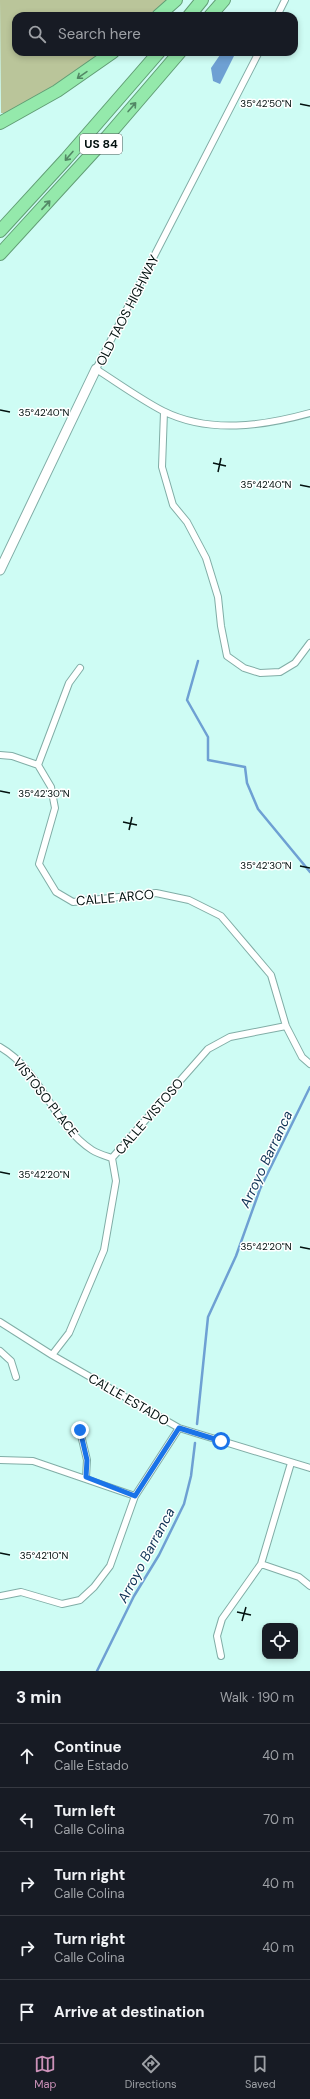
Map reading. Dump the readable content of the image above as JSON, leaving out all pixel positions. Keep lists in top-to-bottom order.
{
  "streets": {
    "highway": ["US 84"],
    "street": [
      "OLD TAOS HIGHWAY",
      "CALLE ARCO",
      "VISTOSO PLACE",
      "CALLE VISTOSO",
      "CALLE ESTADO"
    ]
  },
  "crossings": [
    ["CALLE ARCO", "CALLE VISTOSO"],
    ["VISTOSO PLACE", "CALLE VISTOSO"],
    ["CALLE VISTOSO", "CALLE ESTADO"]
  ],
  "water": ["Arroyo Barranca"],
  "page": {
    "search": "Search here",
    "heading": ["3 min", "Walk · 190 m"],
    "list": [
      ["Continue", "Calle Estado", "40 m"],
      ["Turn left", "Calle Colina", "70 m"],
      ["Turn right", "Calle Colina", "40 m"],
      ["Turn right", "Calle Colina", "40 m"],
      "Arrive at destination"
    ],
    "nav": ["Map", "Directions", "Saved"]
  },
  "coordinates": [
    "35°42'50\"N",
    "35°42'40\"N",
    "35°42'30\"N",
    "35°42'20\"N",
    "35°42'10\"N"
  ]
}
